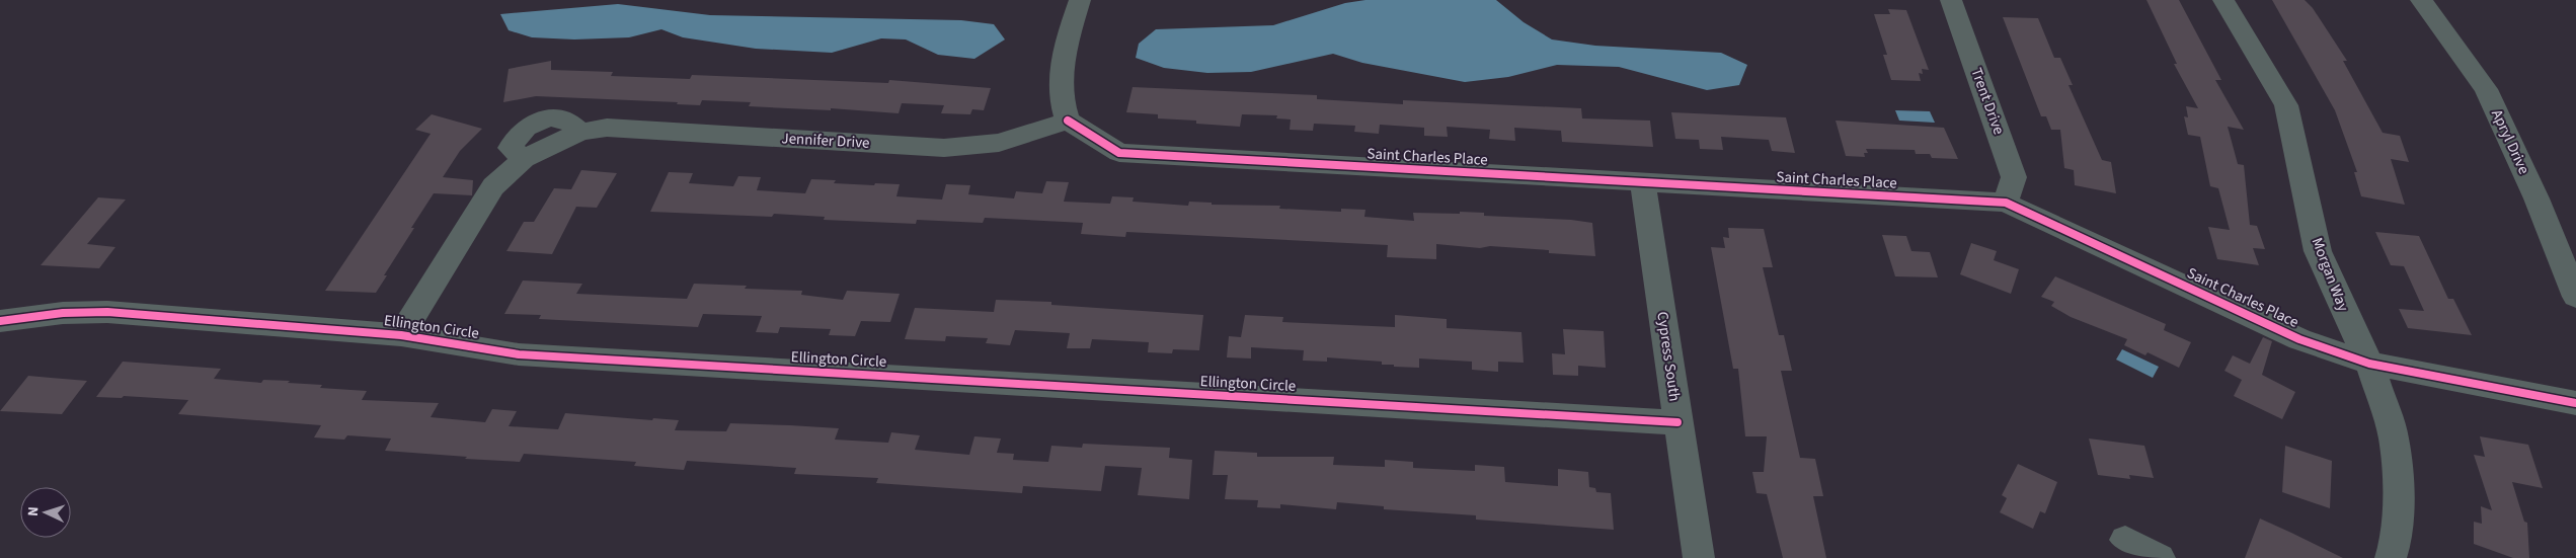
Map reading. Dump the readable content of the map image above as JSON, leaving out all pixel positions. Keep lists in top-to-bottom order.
{
  "streets": {
    "street": [
      "Trent Drive",
      "Jennifer Drive",
      "Apryl Drive",
      "Saint Charles Place",
      "Morgan Way",
      "Ellington Circle",
      "Cypress South"
    ]
  },
  "crossings": [
    ["Trent Drive", "Saint Charles Place"],
    ["Jennifer Drive", "Saint Charles Place"],
    ["Jennifer Drive", "Ellington Circle"],
    ["Saint Charles Place", "Morgan Way"],
    ["Saint Charles Place", "Cypress South"],
    ["Ellington Circle", "Cypress South"]
  ],
  "north": "left"
}
